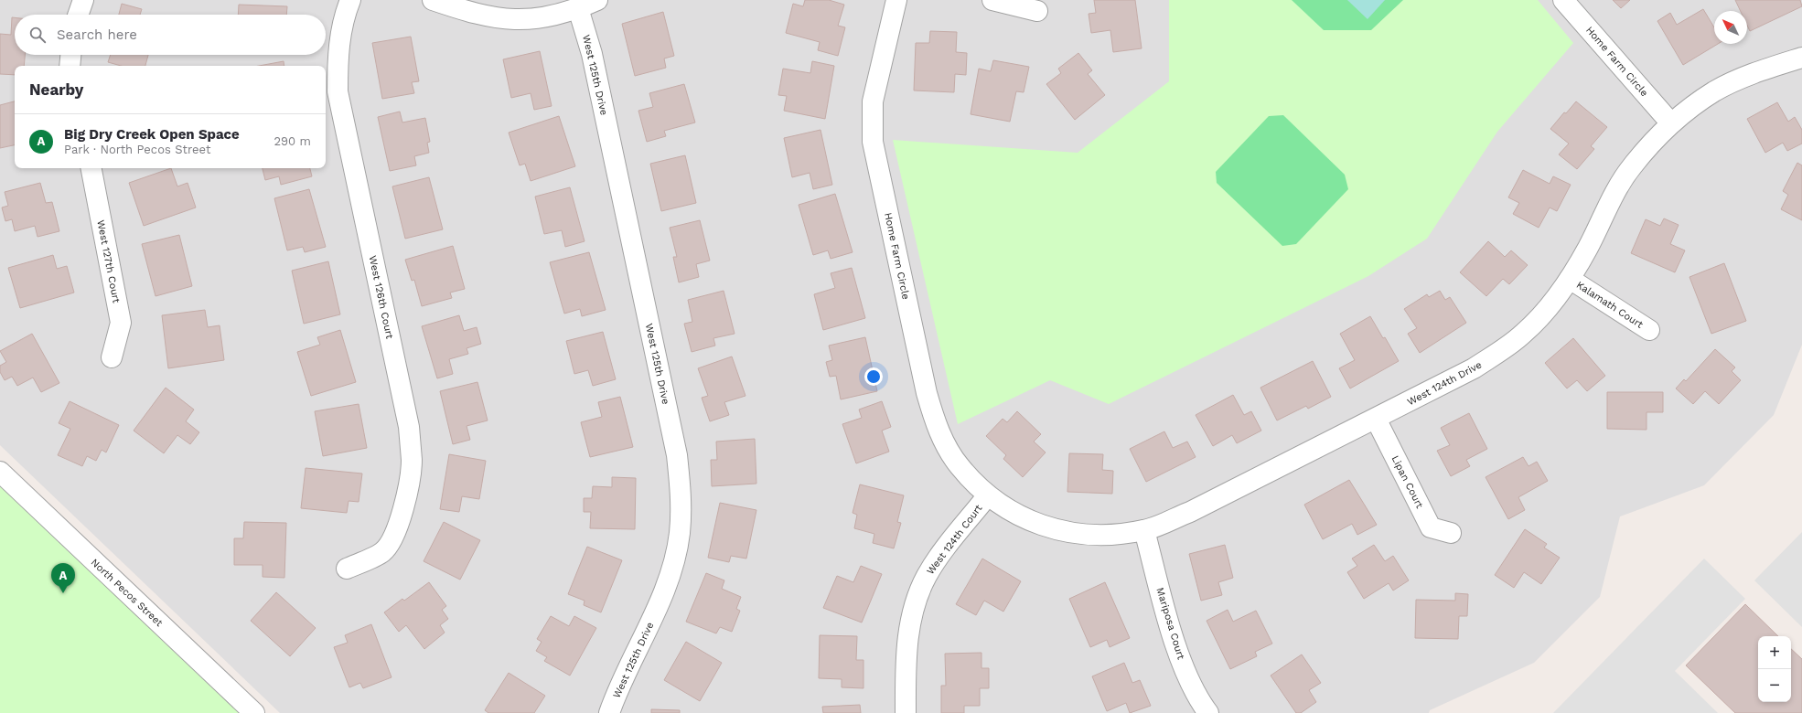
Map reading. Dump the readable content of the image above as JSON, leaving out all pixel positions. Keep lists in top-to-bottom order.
{
  "streets": {
    "street": [
      "Home Farm Circle",
      "West 125th Drive",
      "West 127th Court",
      "West 126th Court",
      "Kalamath Court",
      "West 124th Drive",
      "Lipan Court",
      "West 124th Court",
      "North Pecos Street",
      "Mariposa Court"
    ]
  },
  "crossings": [
    ["Home Farm Circle", "West 124th Drive"],
    ["Home Farm Circle", "West 124th Court"],
    ["Kalamath Court", "West 124th Drive"],
    ["West 124th Drive", "Lipan Court"],
    ["West 124th Drive", "West 124th Court"],
    ["West 124th Drive", "Mariposa Court"]
  ],
  "north": "top left",
  "page": {
    "search": "Search here",
    "heading": "Nearby",
    "list": [
      {
        "mark": "A",
        "name": "Big Dry Creek Open Space",
        "note": "Park · North Pecos Street",
        "value": "290 m"
      }
    ],
    "pins": "A",
    "map_buttons": ["+", "−"]
  }
}
